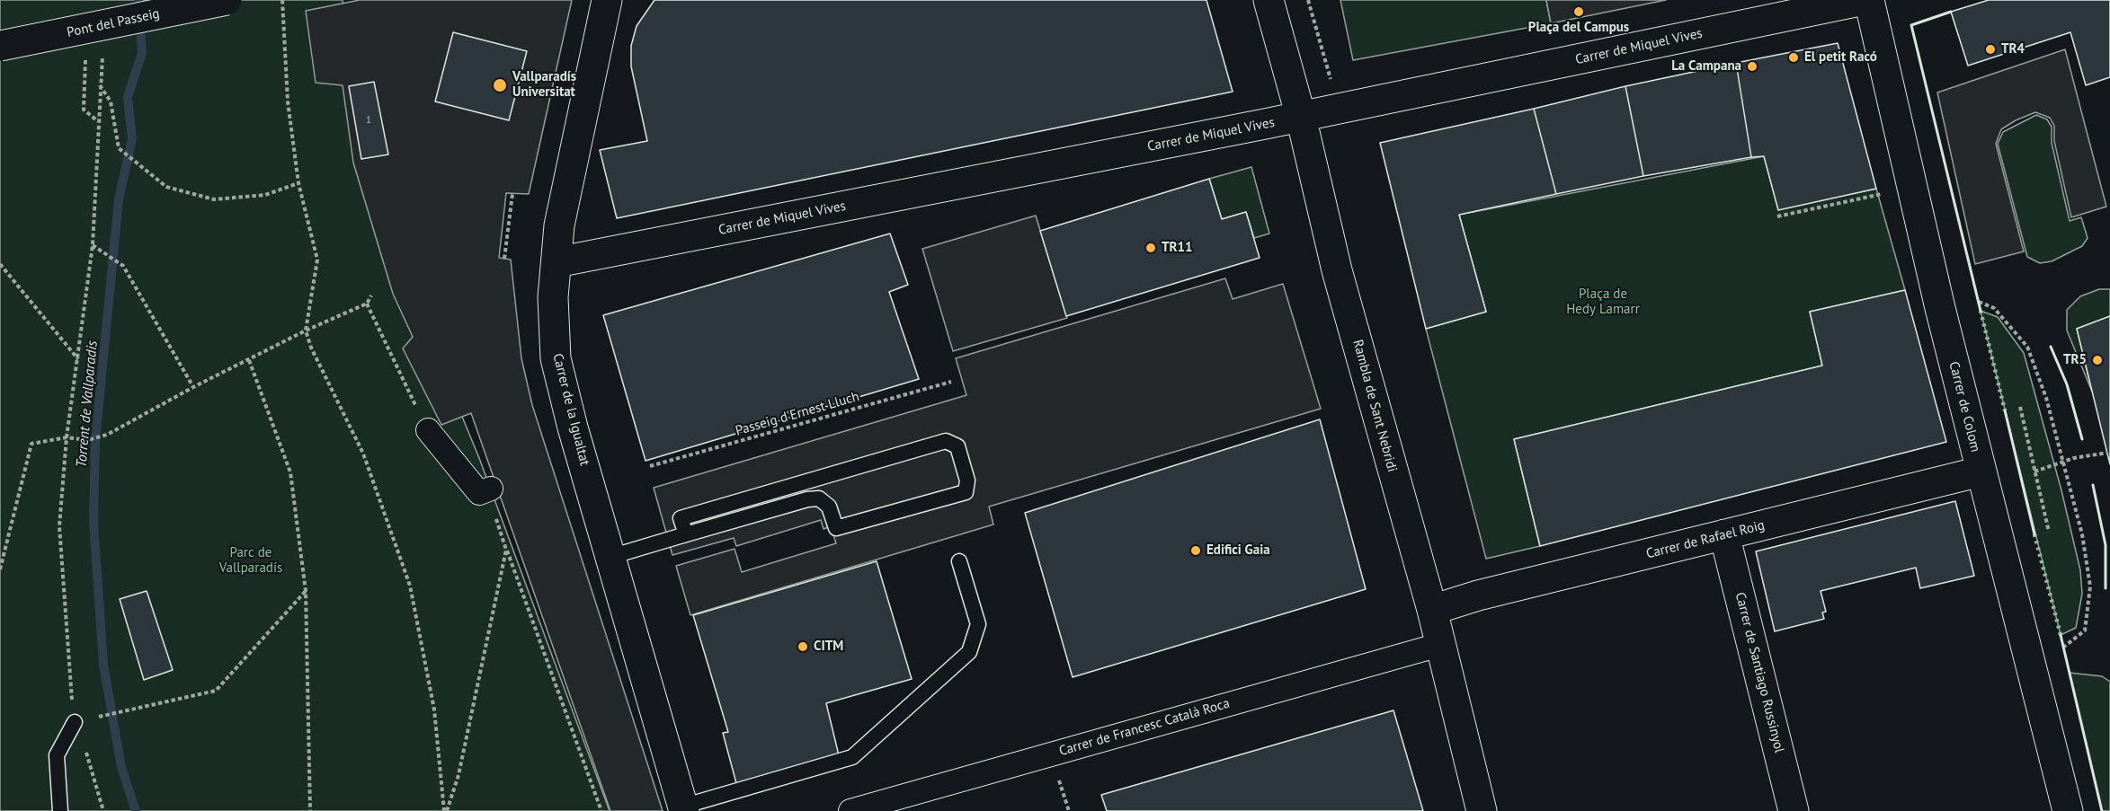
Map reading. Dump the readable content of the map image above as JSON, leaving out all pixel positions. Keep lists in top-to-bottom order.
{
  "streets": {
    "street": [
      "Pont del Passeig",
      "Carrer de Miquel Vives",
      "Rambla de Sant Nebridi",
      "Carrer de Colom",
      "Carrer de la Igualtat",
      "Carrer de Rafael Roig",
      "Carrer de Santiago Russinyol",
      "Carrer de Francesc Català Roca"
    ],
    "path": ["Passeig d'Ernest Lluch"]
  },
  "crossings": [
    ["Carrer de Miquel Vives", "Rambla de Sant Nebridi"],
    ["Carrer de Miquel Vives", "Carrer de la Igualtat"],
    ["Rambla de Sant Nebridi", "Carrer de Rafael Roig"],
    ["Rambla de Sant Nebridi", "Carrer de Francesc Català Roca"],
    ["Carrer de Colom", "Carrer de Rafael Roig"],
    ["Carrer de Rafael Roig", "Carrer de Santiago Russinyol"]
  ],
  "water": ["Torrent de Vallparadis"],
  "parks": ["Plaça de Hedy Lamarr", "Parc de Vallparadís"],
  "places": [
    "Plaça del Campus",
    "TR4",
    "El petit Racó",
    "La Campana",
    "Vallparadís Universitat",
    "TR11",
    "TR5",
    "Edifici Gaia",
    "CITM"
  ],
  "house_numbers": ["1"]
}
